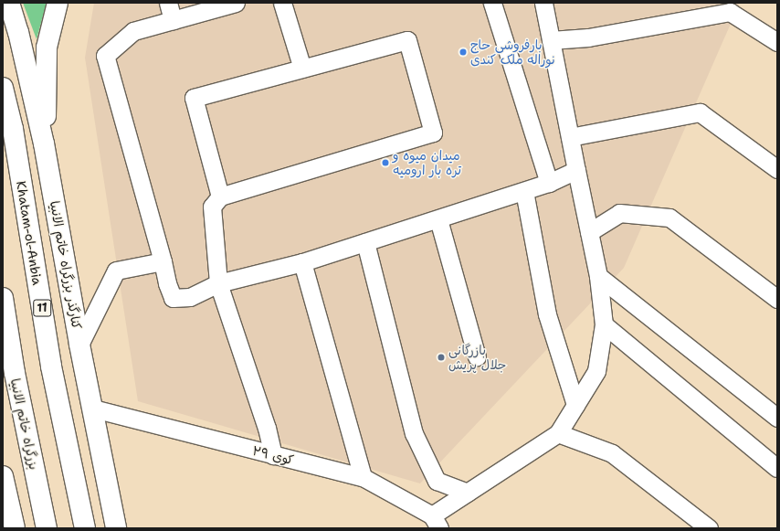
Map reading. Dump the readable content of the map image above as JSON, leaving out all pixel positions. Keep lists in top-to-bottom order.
{
  "streets": {
    "main road": [
      "Khatam-ol-Anbia",
      "کنارگذر بزرگراه خاتم الانبیا",
      "11",
      "بزرگراه خاتم الانبیا"
    ],
    "street": ["کوی ۲۹"]
  },
  "crossings": [
    ["کنارگذر بزرگراه خاتم الانبیا", "کوی ۲۹"]
  ],
  "places": ["بارفروشی حاج نوراله ملک کندی", "میدان میوه و تره بار ارومیه", "بازرگانی جلال پریش"]
}
